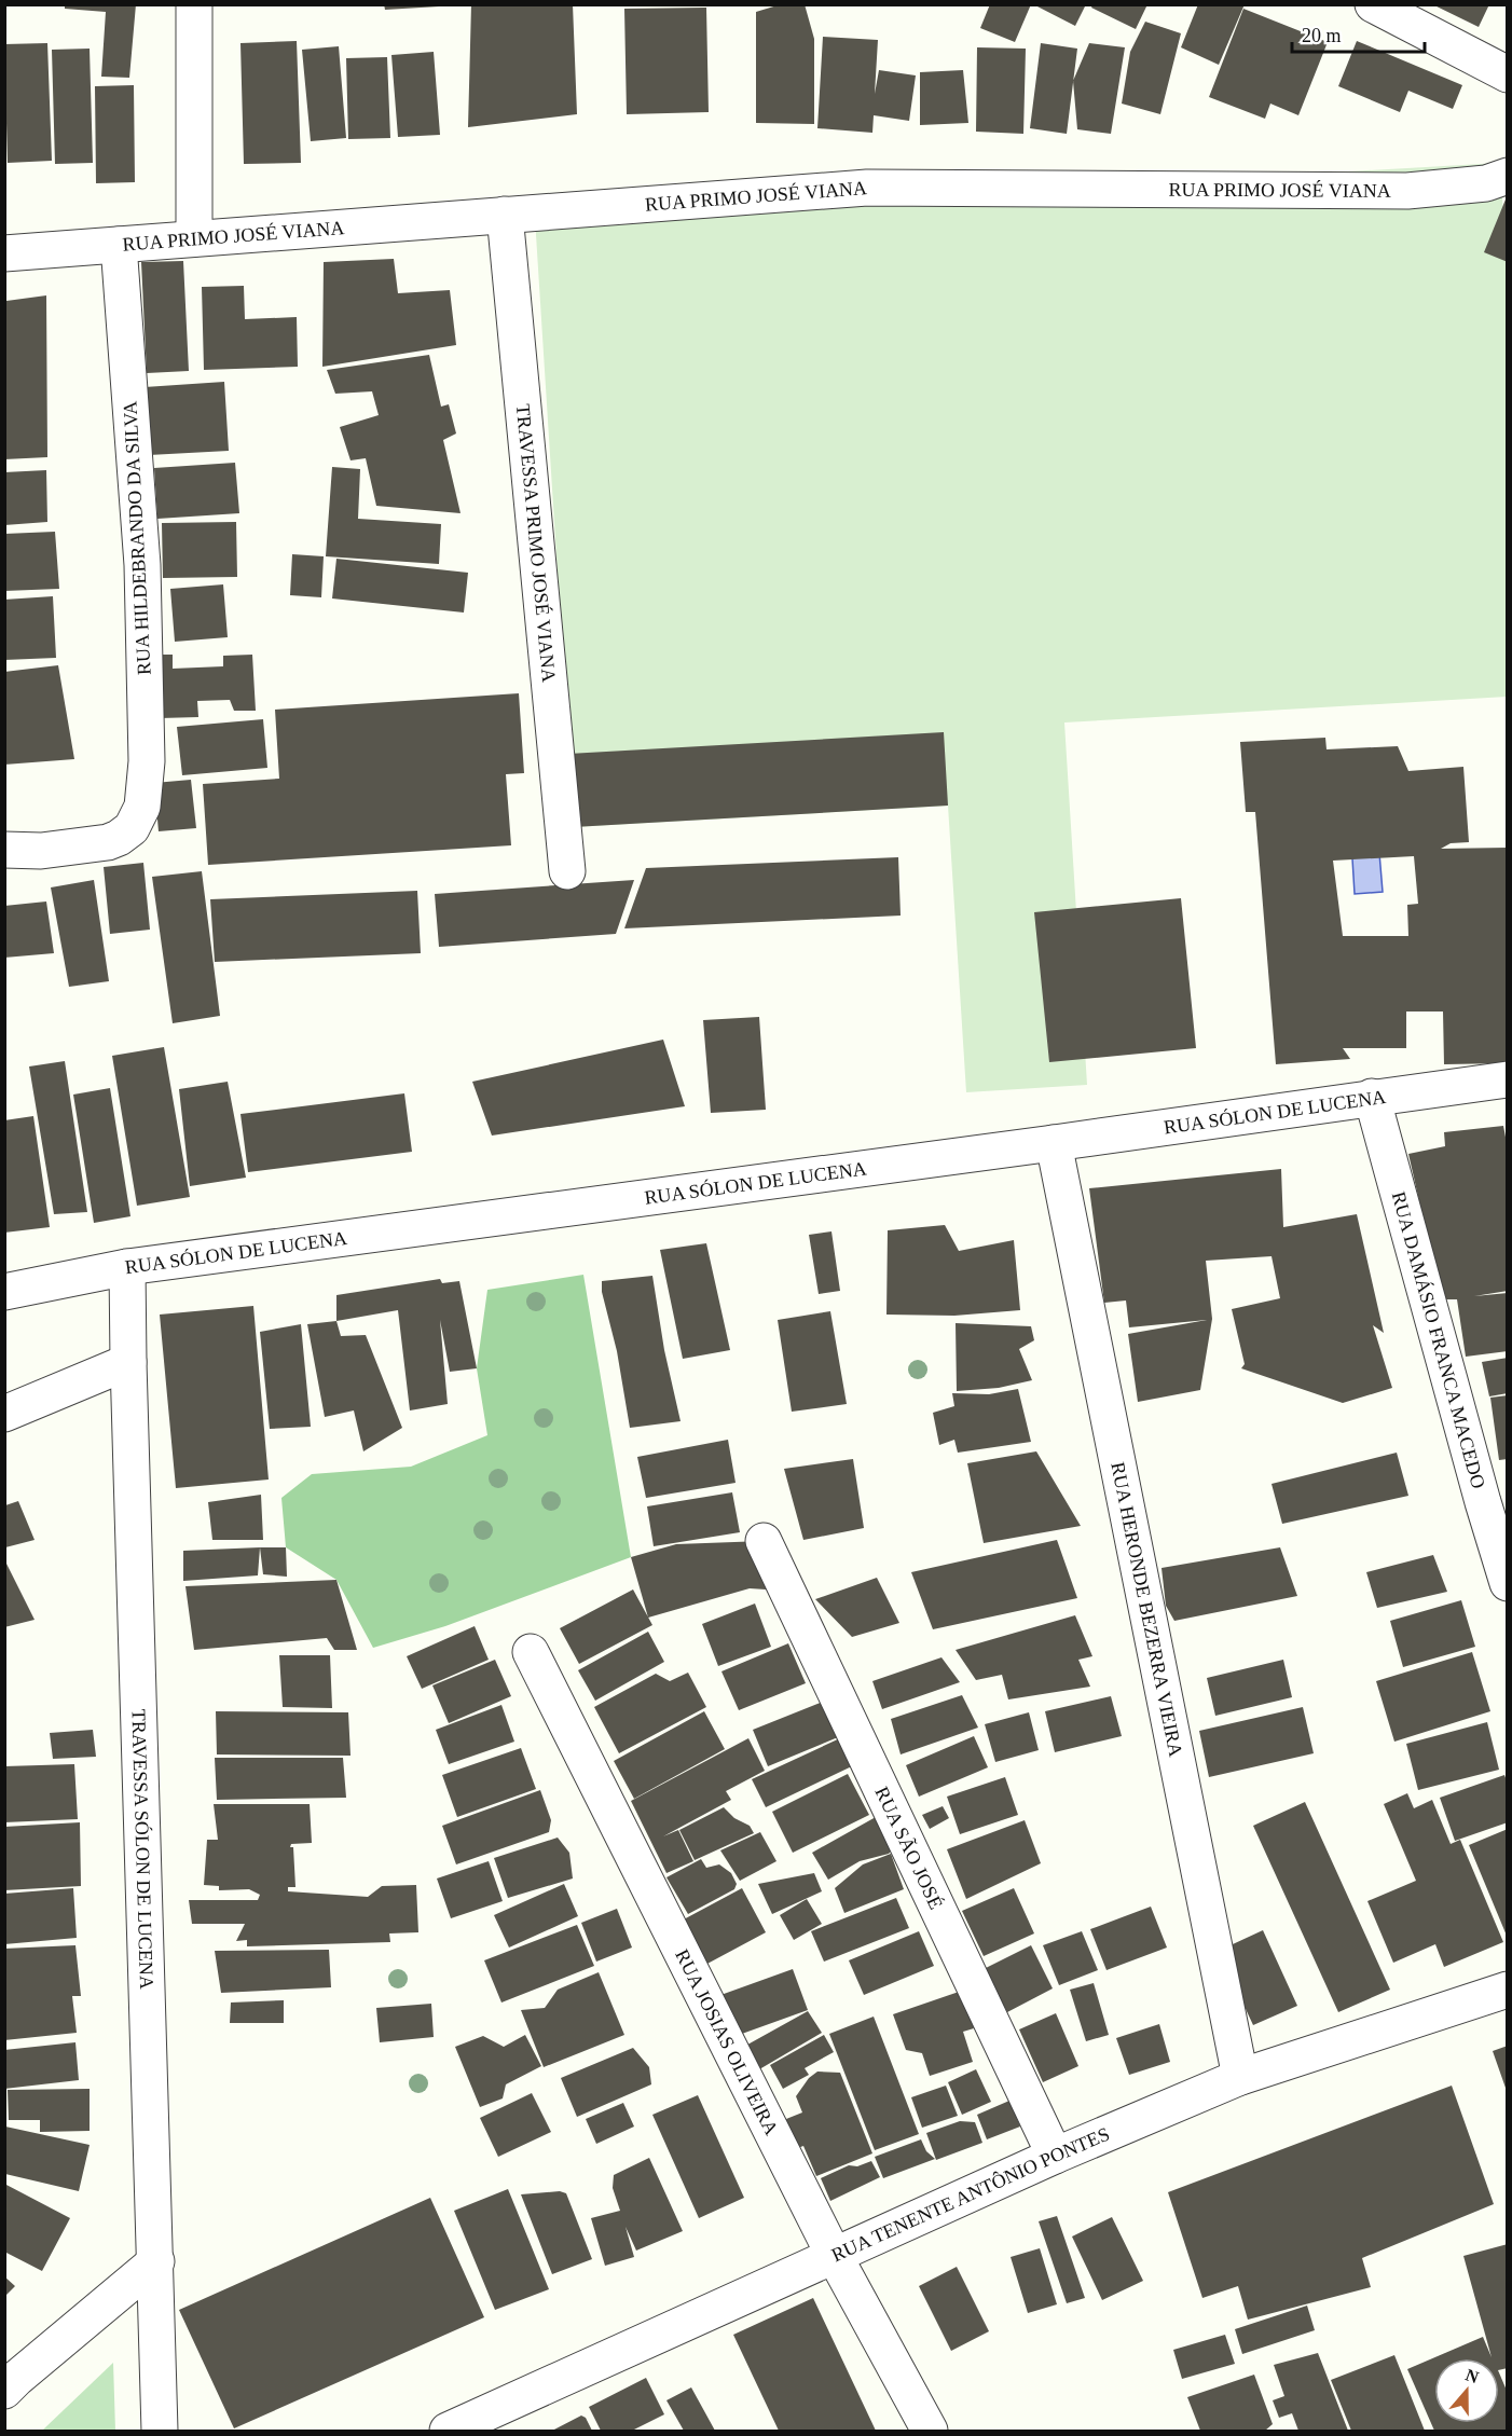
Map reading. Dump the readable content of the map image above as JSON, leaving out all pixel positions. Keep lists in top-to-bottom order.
{
  "streets": {
    "street": [
      "RUA PRIMO JOSÉ VIANA",
      "RUA HILDEBRANDO DA SILVA",
      "TRAVESSA PRIMO JOSÉ VIANA",
      "RUA SÓLON DE LUCENA",
      "RUA DAMÁSIO FRANCA MACEDO",
      "RUA HERONDE BEZERRA VIEIRA",
      "RUA SÃO JOSÉ",
      "TRAVESSA SÓLON DE LUCENA",
      "RUA JOSIAS OLIVEIRA",
      "RUA TENENTE ANTÔNIO PONTES"
    ]
  },
  "crossings": [
    ["RUA PRIMO JOSÉ VIANA", "RUA HILDEBRANDO DA SILVA"],
    ["RUA PRIMO JOSÉ VIANA", "TRAVESSA PRIMO JOSÉ VIANA"],
    ["RUA SÓLON DE LUCENA", "RUA DAMÁSIO FRANCA MACEDO"],
    ["RUA SÓLON DE LUCENA", "RUA HERONDE BEZERRA VIEIRA"],
    ["RUA SÓLON DE LUCENA", "TRAVESSA SÓLON DE LUCENA"],
    ["RUA HERONDE BEZERRA VIEIRA", "RUA TENENTE ANTÔNIO PONTES"],
    ["RUA SÃO JOSÉ", "RUA TENENTE ANTÔNIO PONTES"],
    ["RUA JOSIAS OLIVEIRA", "RUA TENENTE ANTÔNIO PONTES"]
  ],
  "scale_bar": "20 m",
  "north": "top"
}
